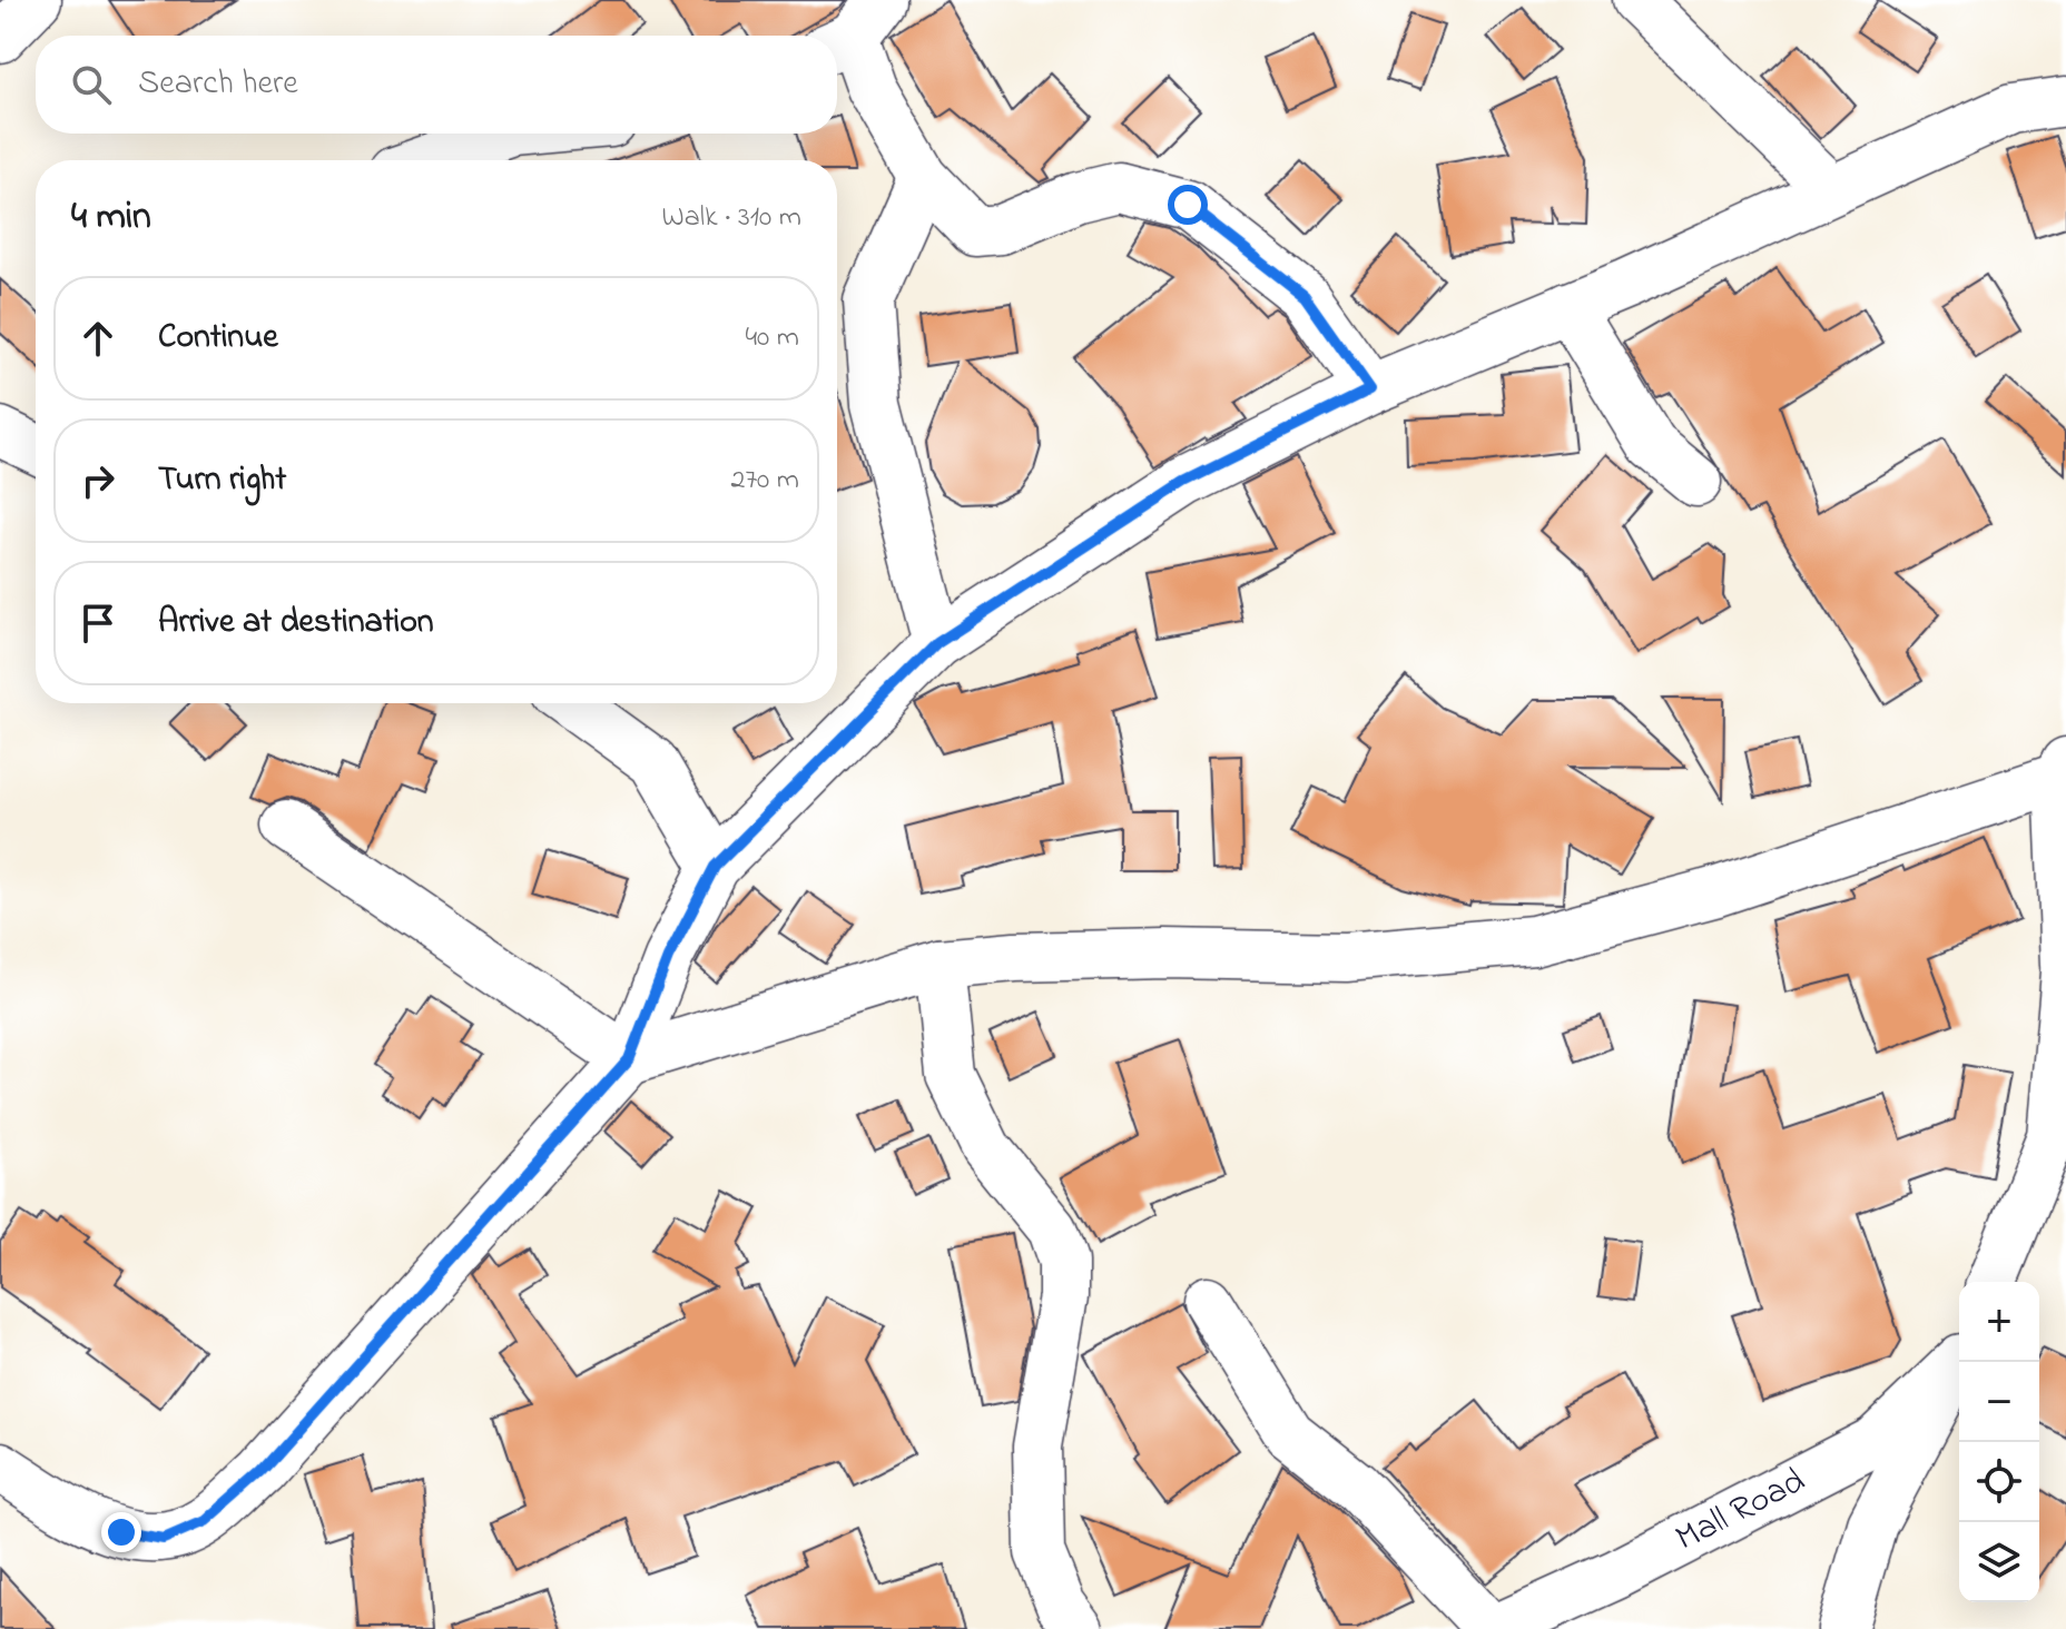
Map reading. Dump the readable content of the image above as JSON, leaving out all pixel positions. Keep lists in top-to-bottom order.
{
  "streets": {
    "street": ["Mall Road"]
  },
  "page": {
    "search": "Search here",
    "heading": ["4 min", "Walk · 310 m"],
    "list": [
      ["Continue", "40 m"],
      ["Turn right", "270 m"],
      "Arrive at destination"
    ],
    "map_buttons": ["+", "−"]
  }
}
